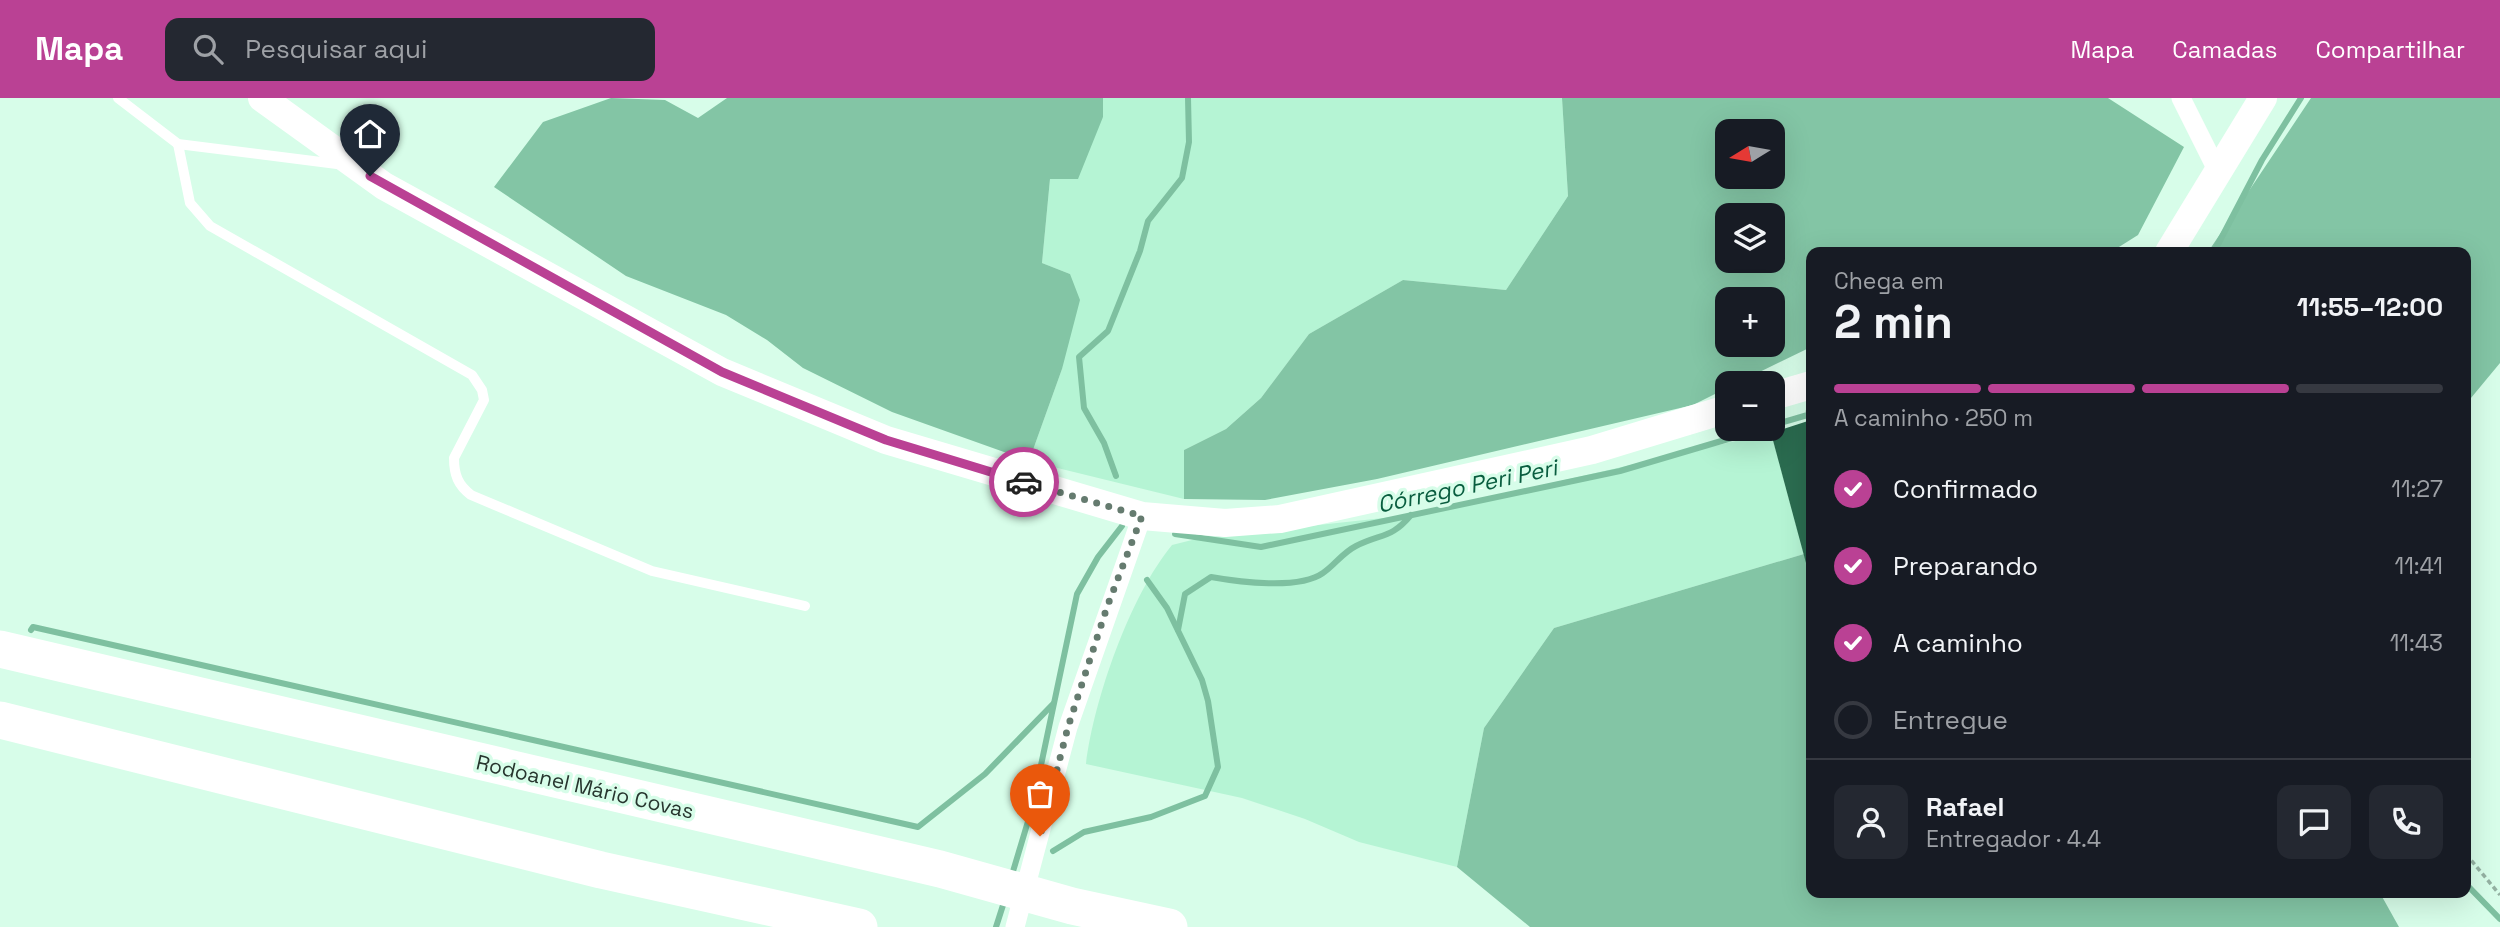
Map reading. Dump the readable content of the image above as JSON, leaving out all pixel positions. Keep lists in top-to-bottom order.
{
  "streets": {
    "highway": ["Rodoanel Mário Covas"]
  },
  "water": ["Córrego Peri Peri"],
  "north": "left",
  "page": {
    "header": "Mapa",
    "search": "Pesquisar aqui",
    "nav": ["Mapa", "Camadas", "Compartilhar"],
    "map_buttons": ["+", "−"],
    "heading": ["2 min", "Chega em", "11:55–12:00"],
    "panel": ["Rafael", "Entregador · 4.4"],
    "bar": "A caminho · 250 m",
    "list": [
      ["Confirmado", "11:27"],
      ["Preparando", "11:41"],
      ["A caminho", "11:43"],
      "Entregue"
    ]
  }
}
